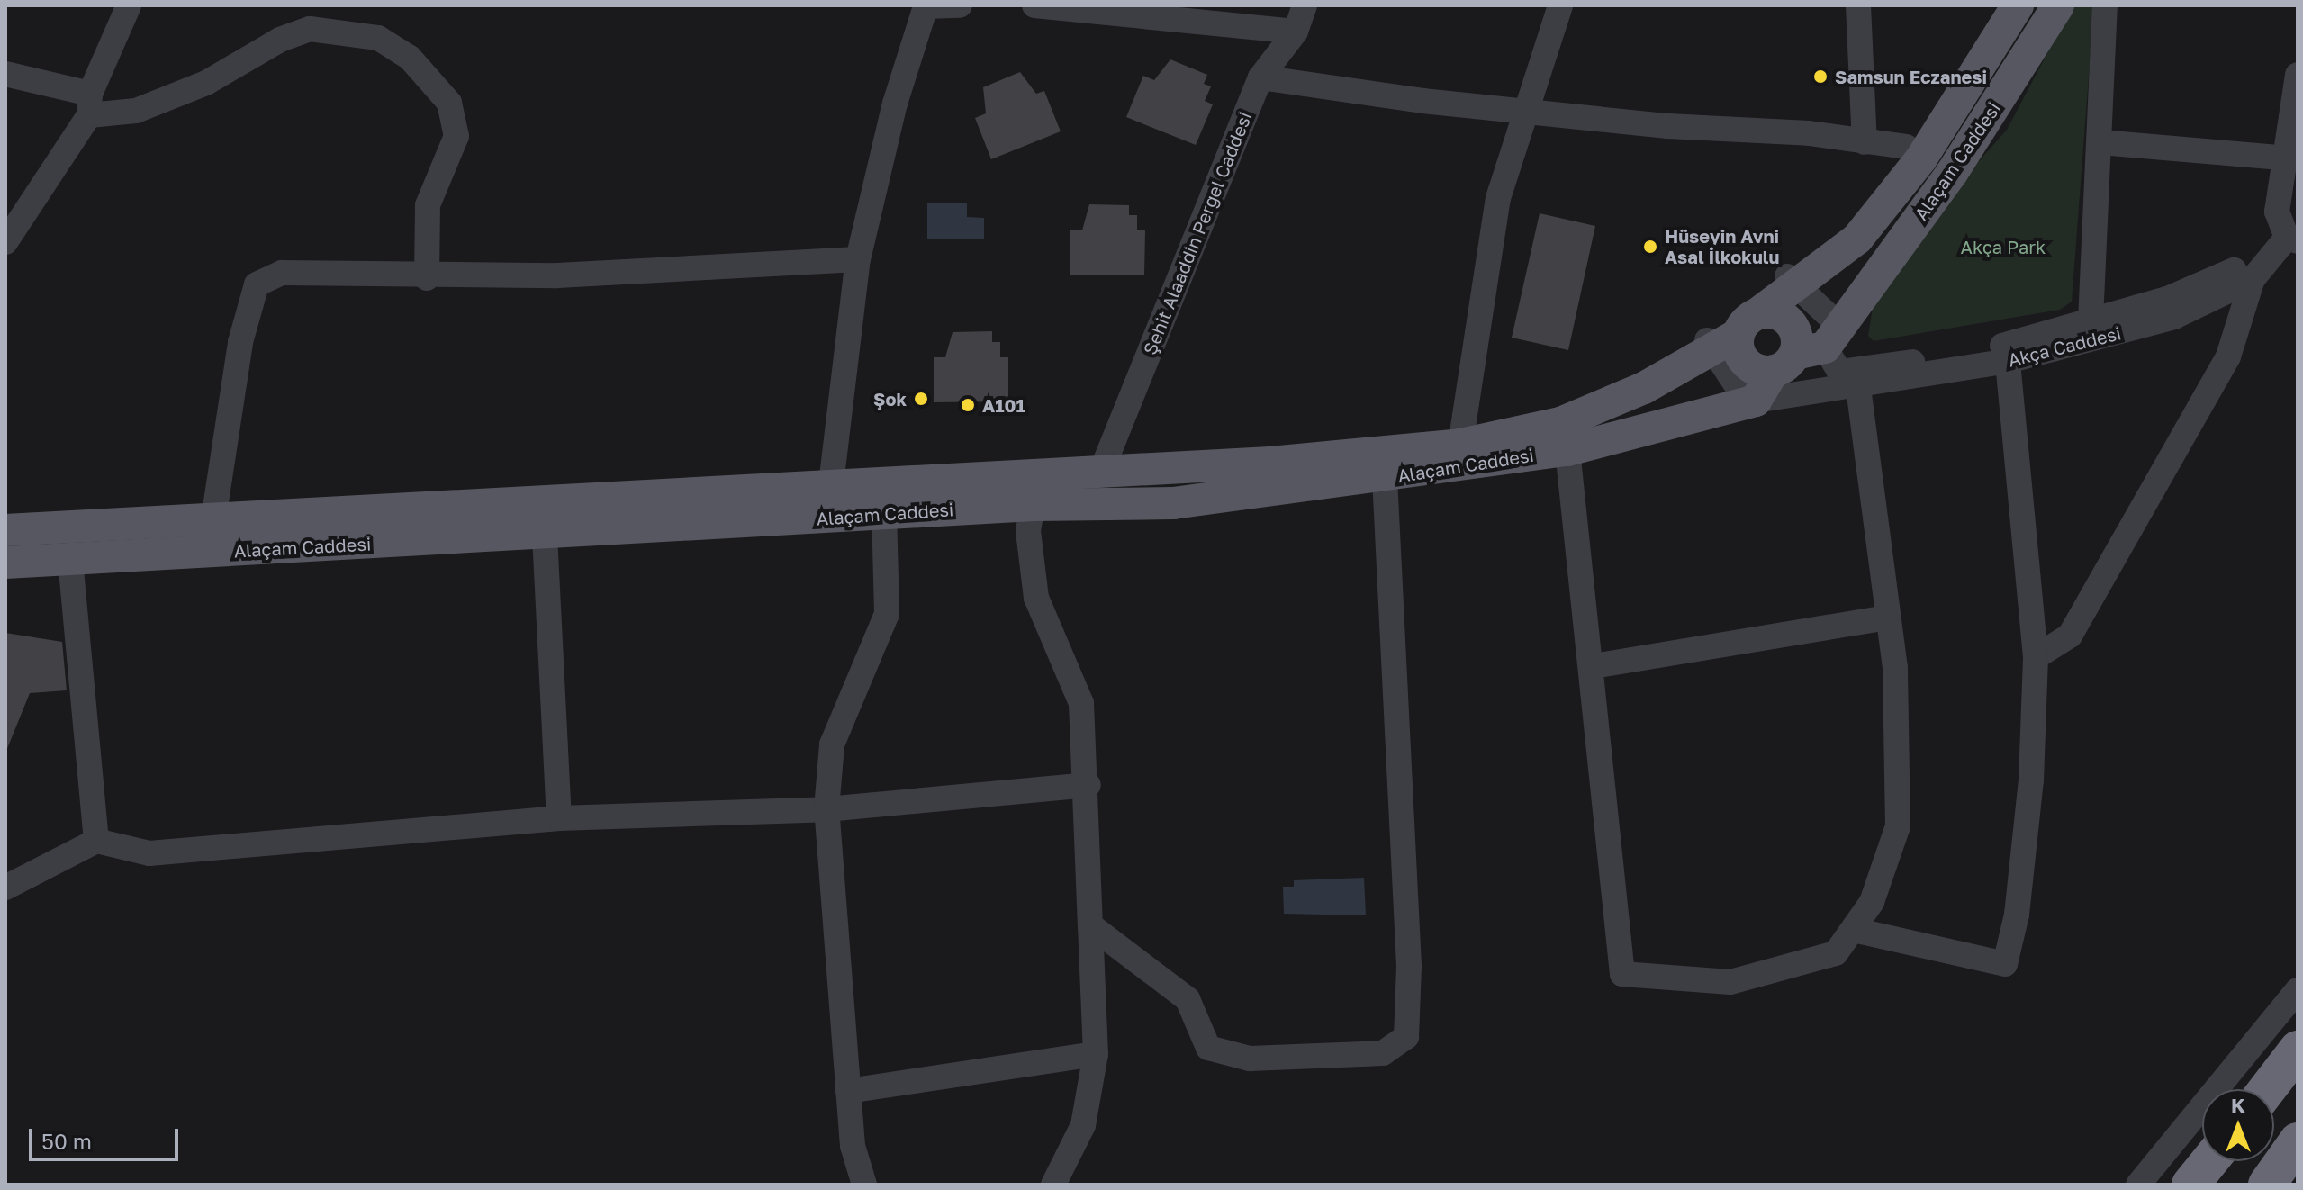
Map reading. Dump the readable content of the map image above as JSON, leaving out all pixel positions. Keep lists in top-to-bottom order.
{
  "streets": {
    "main road": ["Alaçam Caddesi"],
    "street": ["Şehit Alaaddin Pergel Caddesi", "Akça Caddesi"]
  },
  "crossings": [
    ["Alaçam Caddesi", "Şehit Alaaddin Pergel Caddesi"],
    ["Alaçam Caddesi", "Akça Caddesi"]
  ],
  "parks": ["Akça Park"],
  "places": [
    "Samsun Eczanesi",
    "Hüseyin Avni Asal İlkokulu",
    "Şok",
    "A101"
  ],
  "scale_bar": "50 m",
  "north": "top"
}
